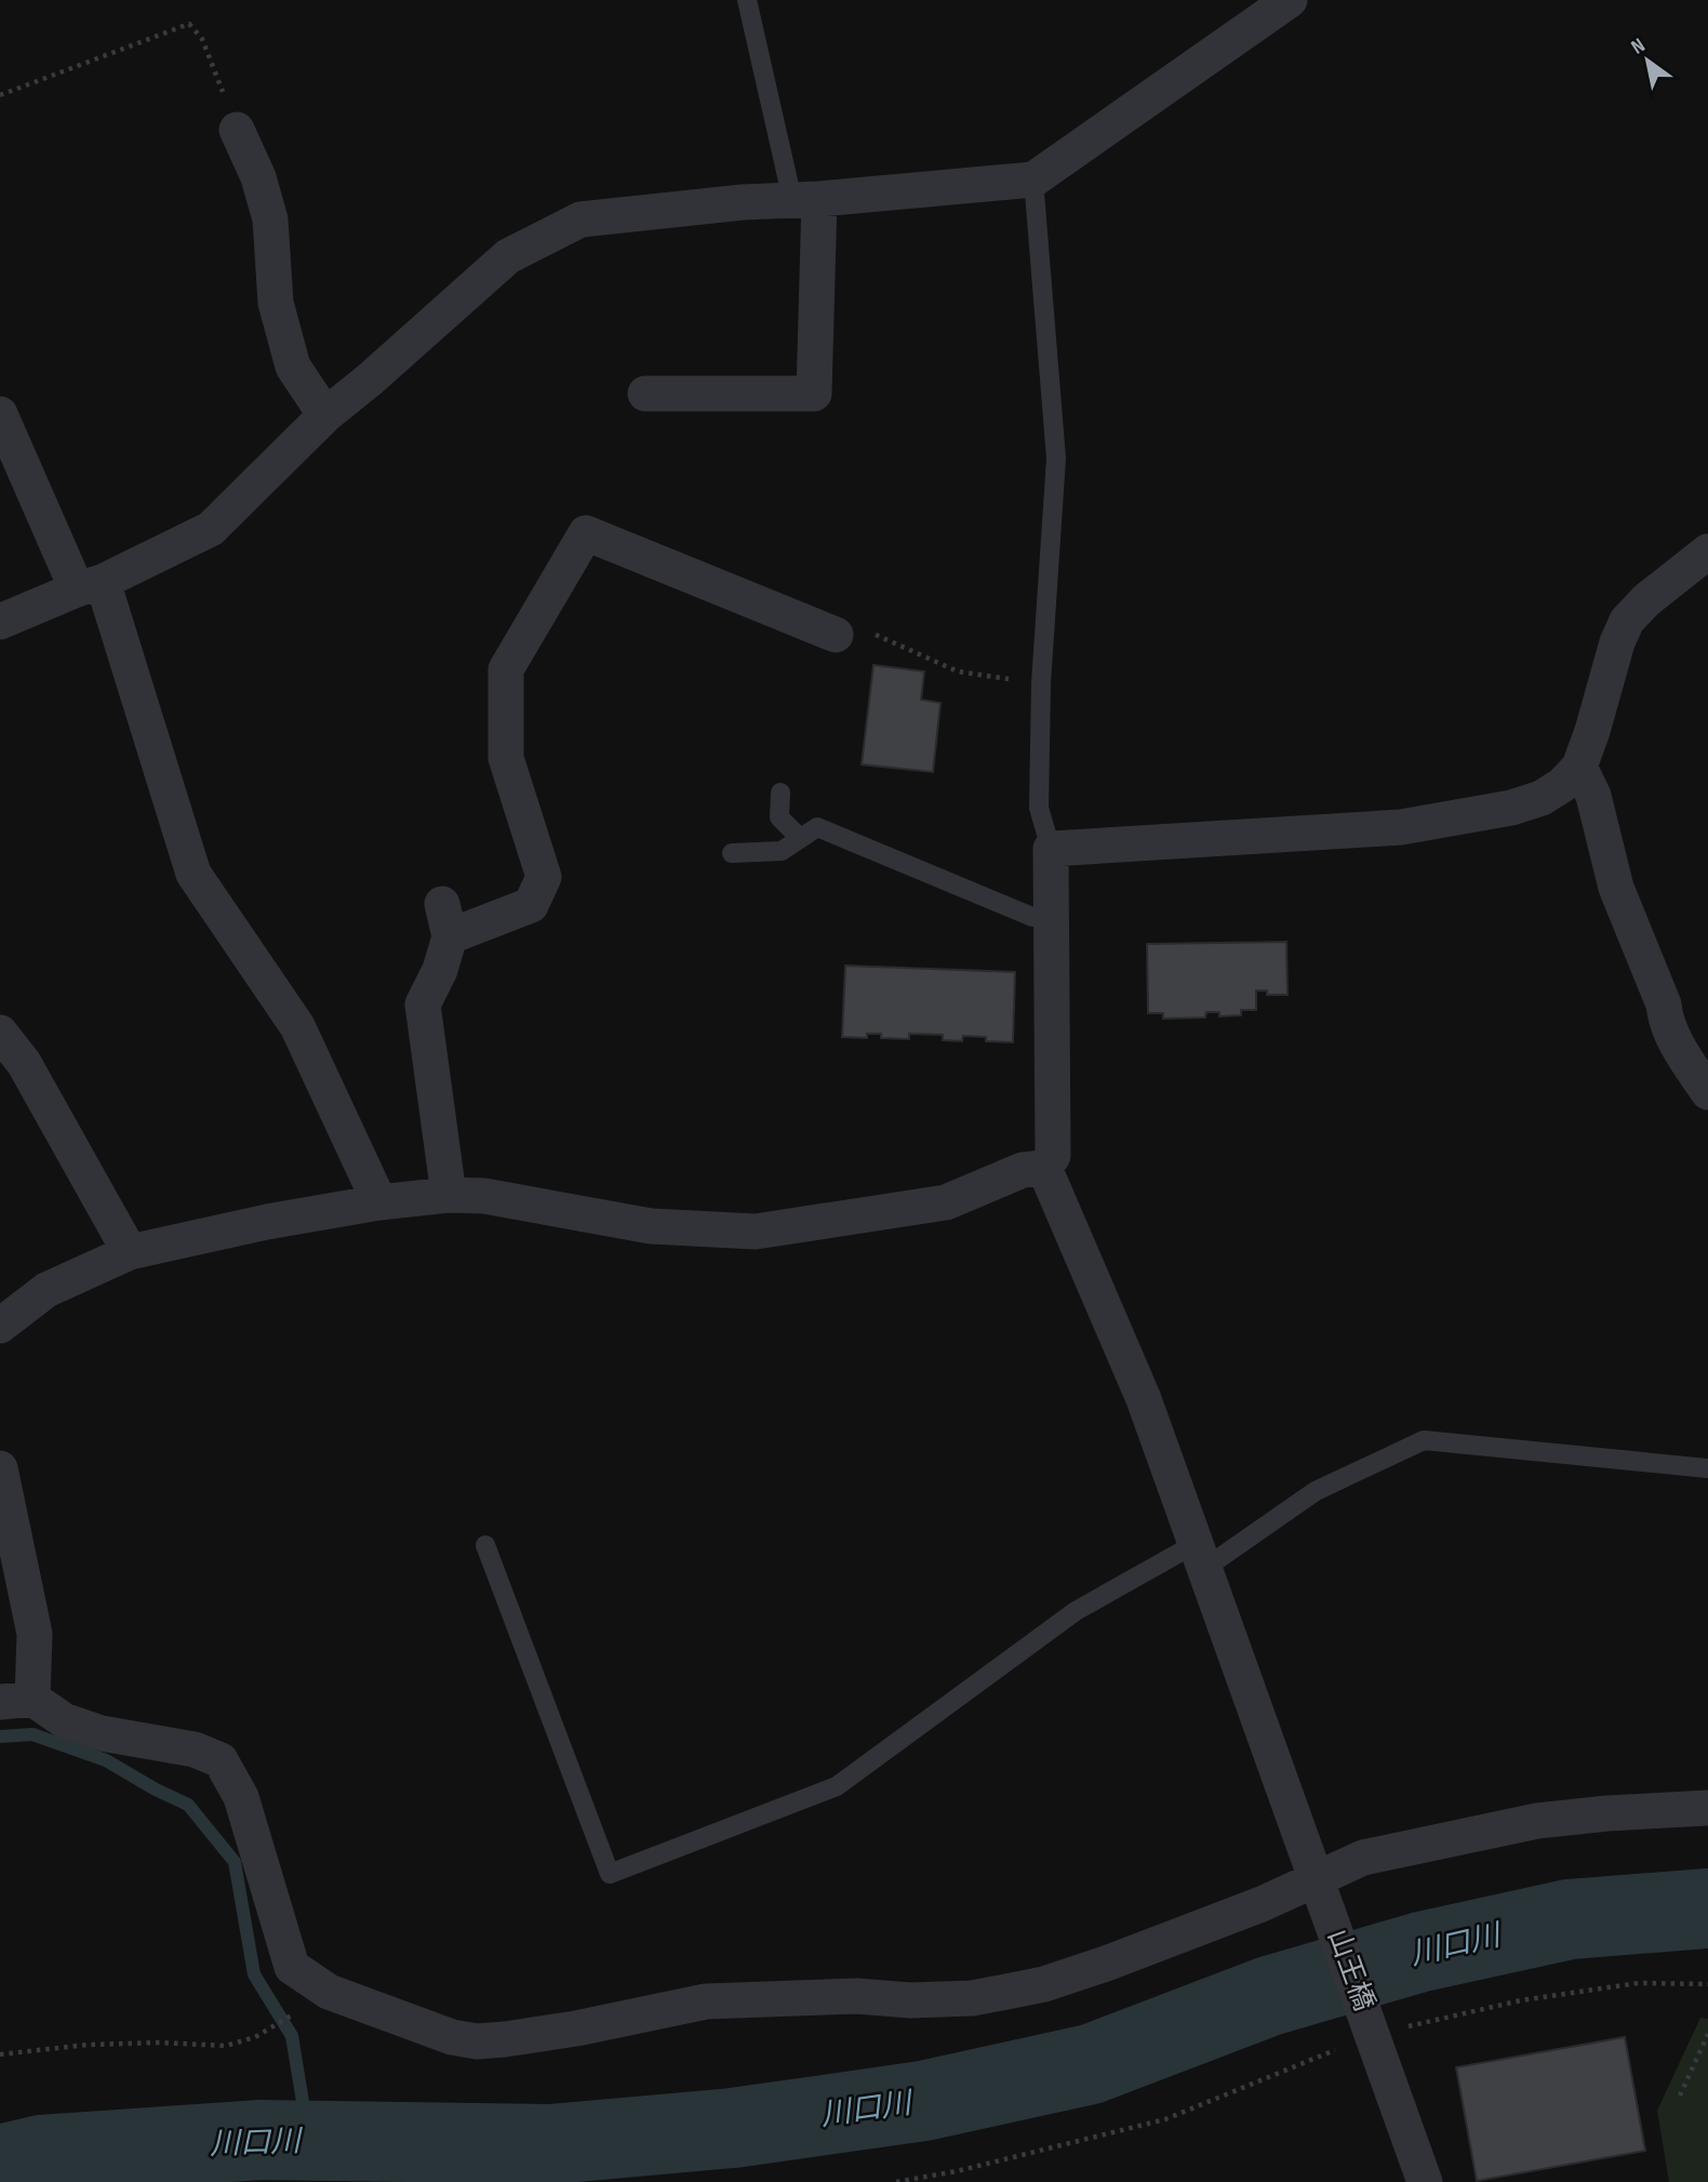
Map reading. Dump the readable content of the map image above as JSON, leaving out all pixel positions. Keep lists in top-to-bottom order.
{
  "streets": {
    "street": ["山王橋"]
  },
  "water": ["川口川"],
  "north": "top left"
}
